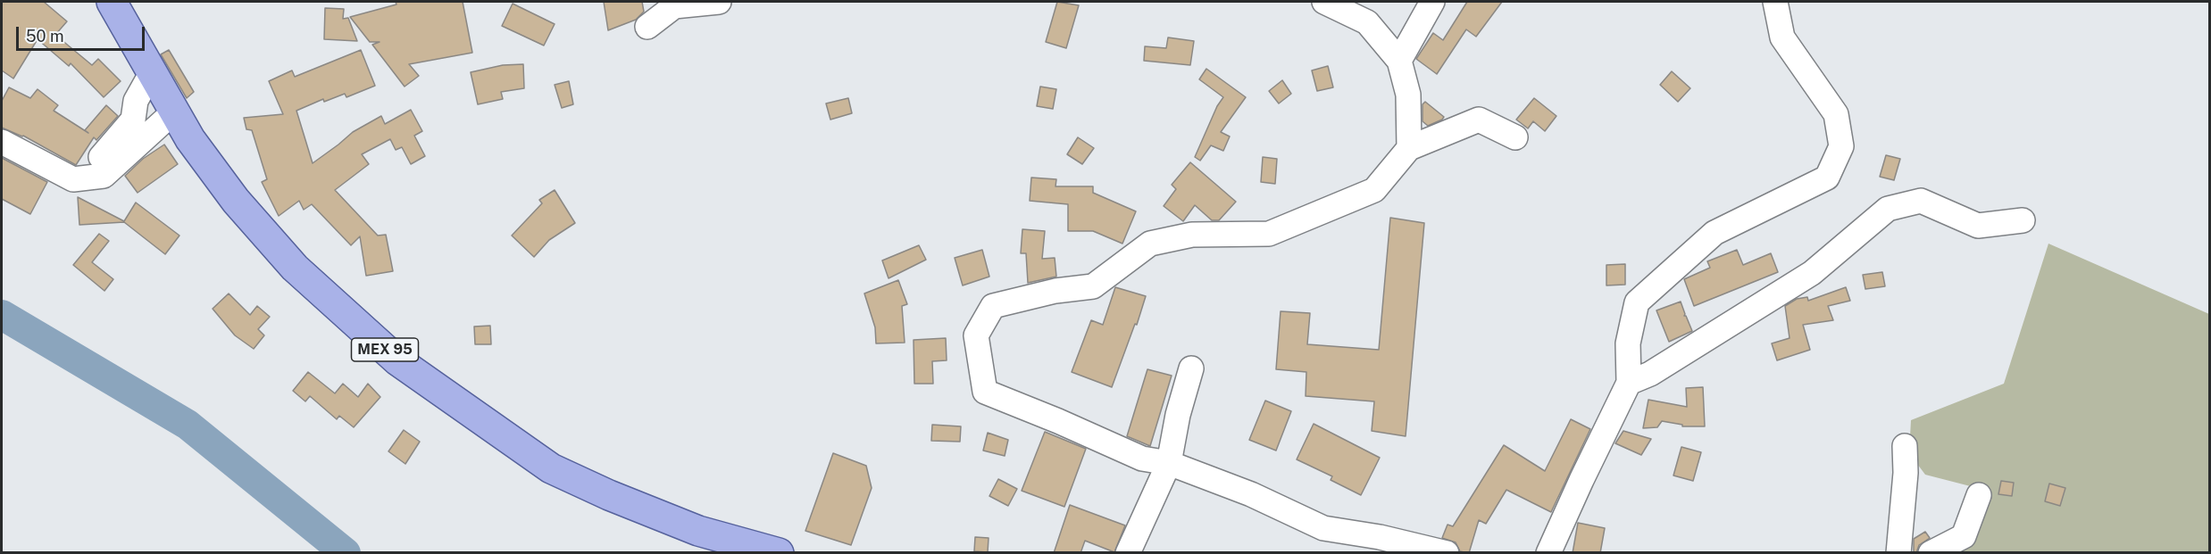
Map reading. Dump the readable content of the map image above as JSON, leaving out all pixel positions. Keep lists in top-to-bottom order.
{
  "streets": {
    "main road": ["MEX 95"]
  },
  "scale_bar": "50 m"
}
